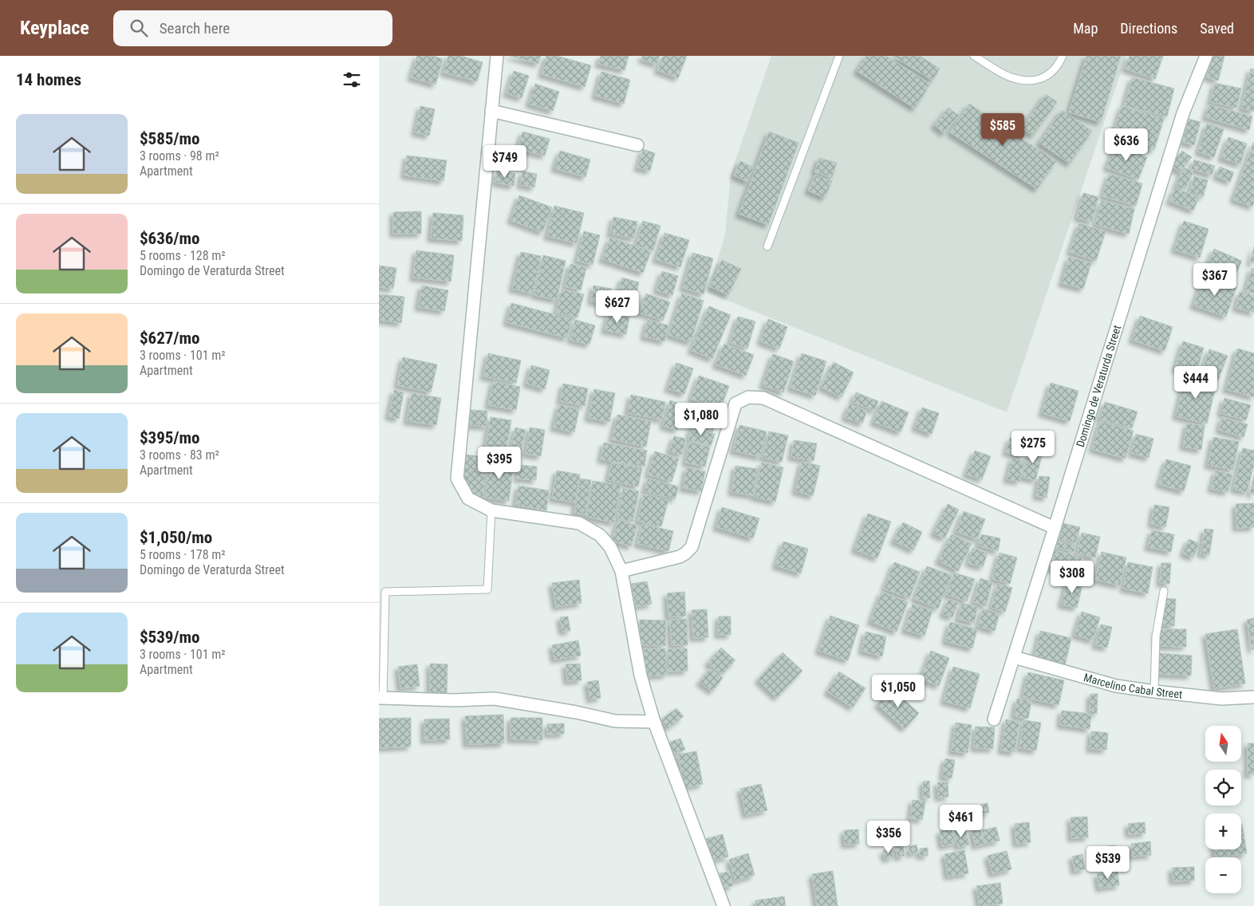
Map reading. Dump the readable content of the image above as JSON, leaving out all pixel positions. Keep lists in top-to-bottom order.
{
  "streets": {
    "street": ["Domingo de Veraturda Street", "Marcelino Cabal Street"]
  },
  "crossings": [
    ["Domingo de Veraturda Street", "Marcelino Cabal Street"]
  ],
  "north": "top",
  "page": {
    "header": "Keyplace",
    "search": "Search here",
    "nav": ["Map", "Directions", "Saved"],
    "heading": "14 homes",
    "list": [
      {
        "name": "$585/mo",
        "note": "3 rooms · 98 m² · Apartment"
      },
      {
        "name": "$636/mo",
        "note": "5 rooms · 128 m² · Domingo de Veraturda Street"
      },
      {
        "name": "$627/mo",
        "note": "3 rooms · 101 m² · Apartment"
      },
      {
        "name": "$395/mo",
        "note": "3 rooms · 83 m² · Apartment"
      },
      {
        "name": "$1,050/mo",
        "note": "5 rooms · 178 m² · Domingo de Veraturda Street"
      },
      {
        "name": "$539/mo",
        "note": "3 rooms · 101 m² · Apartment"
      }
    ],
    "price": [
      "$585",
      "$636",
      "$749",
      "$367",
      "$627",
      "$444",
      "$1,080",
      "$275",
      "$395",
      "$308",
      "$1,050",
      "$461",
      "$356",
      "$539"
    ],
    "map_buttons": ["+", "−"]
  }
}
